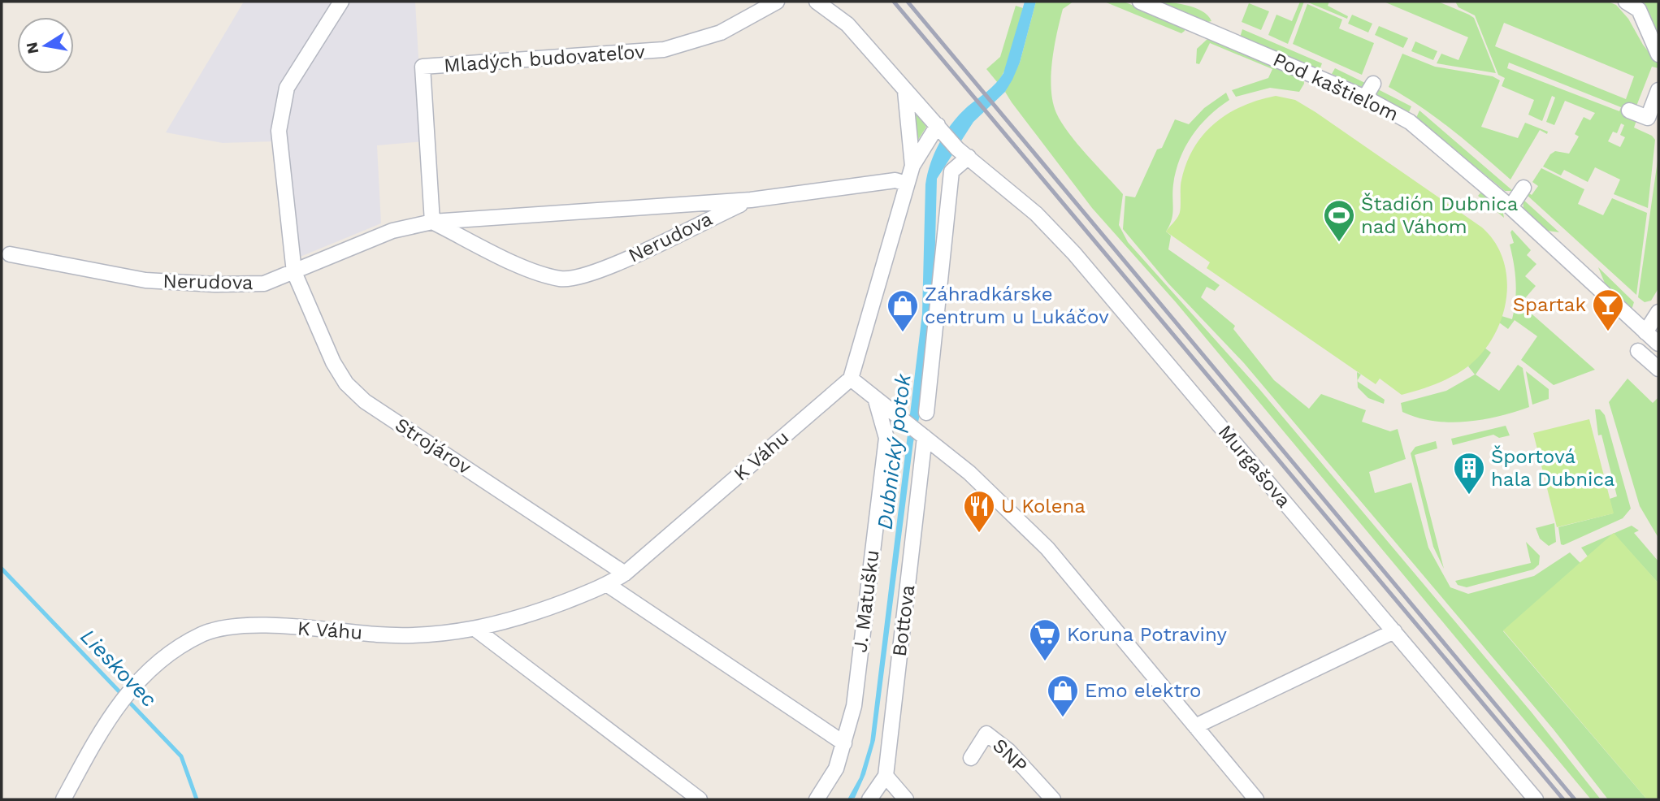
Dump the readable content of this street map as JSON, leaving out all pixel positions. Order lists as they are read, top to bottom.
{
  "streets": {
    "street": [
      "Mladých budovateľov",
      "Pod kaštieľom",
      "Nerudova",
      "Strojárov",
      "K Váhu",
      "Murgašova",
      "J. Matušku",
      "Bottova",
      "SNP"
    ]
  },
  "crossings": [
    ["Mladých budovateľov", "Nerudova"],
    ["Nerudova", "Strojárov"],
    ["Strojárov", "K Váhu"]
  ],
  "water": ["Dubnický potok", "Lieskovec"],
  "places": {
    "sports": ["Štadión Dubnica nad Váhom"],
    "bar": ["Spartak"],
    "shop": ["Záhradkárske centrum u Lukáčov", "Emo elektro"],
    "building": ["Športová hala Dubnica"],
    "restaurant": ["U Kolena"],
    "supermarket": ["Koruna Potraviny"]
  },
  "north": "left"
}
